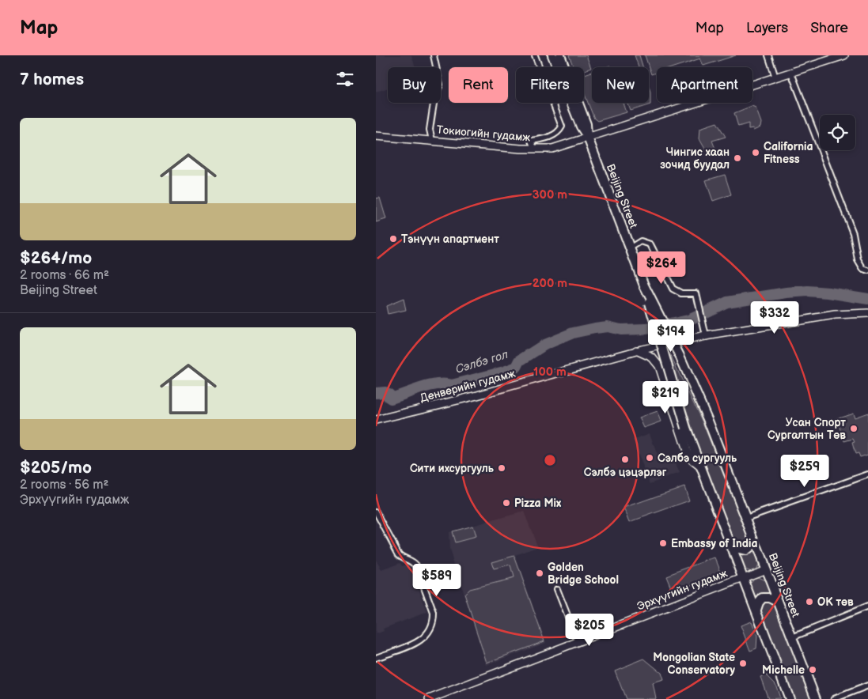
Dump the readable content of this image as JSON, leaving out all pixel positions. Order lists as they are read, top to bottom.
{
  "streets": {
    "main road": [
      "Токиогийн гудамж",
      "Beijing Street",
      "Денверийн гудамж",
      "Эрхүүгийн гудамж"
    ]
  },
  "crossings": [
    ["Токиогийн гудамж", "Beijing Street"],
    ["Beijing Street", "Эрхүүгийн гудамж"]
  ],
  "water": ["Сэлбэ гол"],
  "places": [
    "California Fitness",
    "Чингис хаан зочид буудал",
    "Тэнүүн апартмент",
    "Усан Спорт Сургалтын Төв",
    "Сэлбэ сургууль",
    "Сэлбэ цэцэрлэг",
    "Сити ихсургууль",
    "Pizza Mix",
    "Embassy of India",
    "Golden Bridge School",
    "OK төв",
    "Mongolian State Conservatory",
    "Michelle"
  ],
  "page": {
    "header": "Map",
    "nav": ["Map", "Layers", "Share"],
    "heading": "7 homes",
    "chip": [
      "Buy",
      "Rent",
      "Filters",
      "New",
      "Apartment"
    ],
    "list": [
      {
        "name": "$264/mo",
        "note": "2 rooms · 66 m² · Beijing Street"
      },
      {
        "name": "$205/mo",
        "note": "2 rooms · 56 m² · Эрхүүгийн гудамж"
      }
    ],
    "price": [
      "$264",
      "$332",
      "$194",
      "$219",
      "$259",
      "$589",
      "$205"
    ]
  },
  "rings": ["300 m", "200 m", "100 m"]
}
